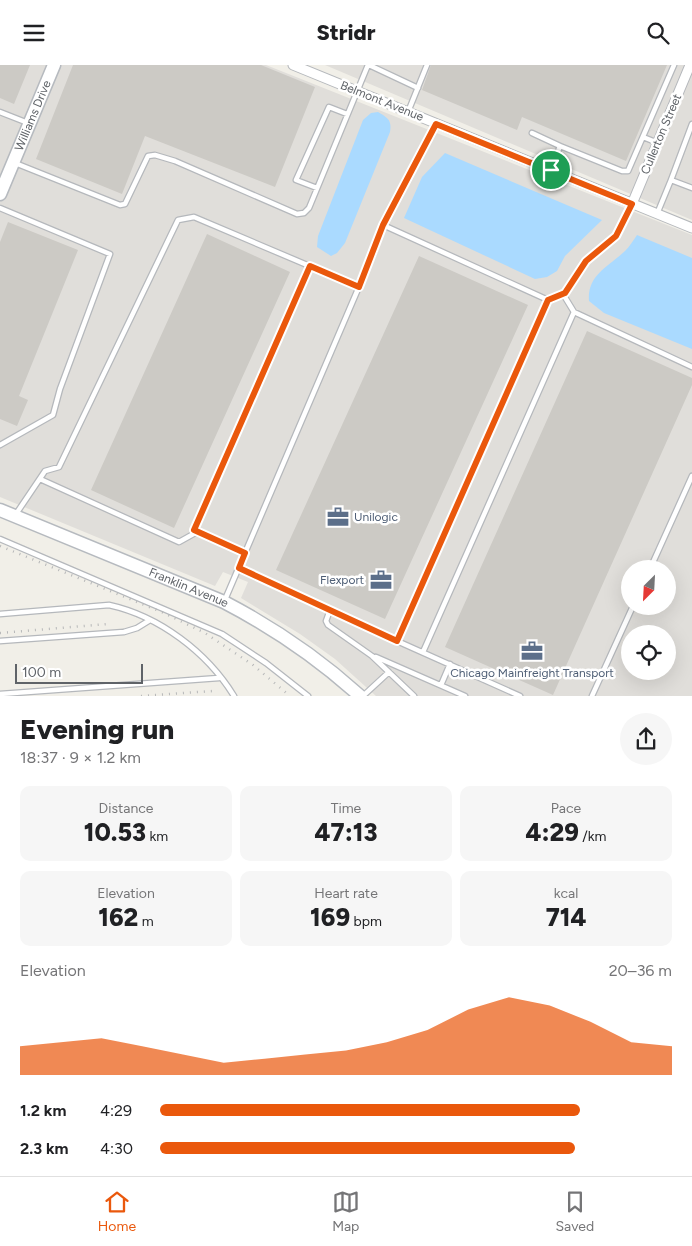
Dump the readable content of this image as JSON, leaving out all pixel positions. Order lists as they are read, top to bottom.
{
  "streets": {
    "main road": ["Williams Drive", "Franklin Avenue"],
    "street": ["Belmont Avenue", "Cullerton Street"]
  },
  "crossings": [
    ["Belmont Avenue", "Cullerton Street"]
  ],
  "places": {
    "office": ["Unilogic", "Flexport", "Chicago Mainfreight Transport"]
  },
  "scale_bar": "100 m",
  "north": "bottom left",
  "page": {
    "header": "Stridr",
    "scale": "100 m",
    "heading": ["Evening run", "18:37 · 9 × 1.2 km"],
    "stats": [
      ["Distance", "10.53 km"],
      ["Time", "47:13"],
      ["Pace", "4:29 /km"],
      ["Elevation", "162 m"],
      ["Heart rate", "169 bpm"],
      ["kcal", "714"]
    ],
    "chart": ["Elevation", "20–36 m"],
    "list": [
      {
        "name": "1.2 km",
        "note": "4:29"
      },
      {
        "name": "2.3 km",
        "note": "4:30"
      }
    ],
    "tabs": ["Home", "Map", "Saved"]
  }
}
